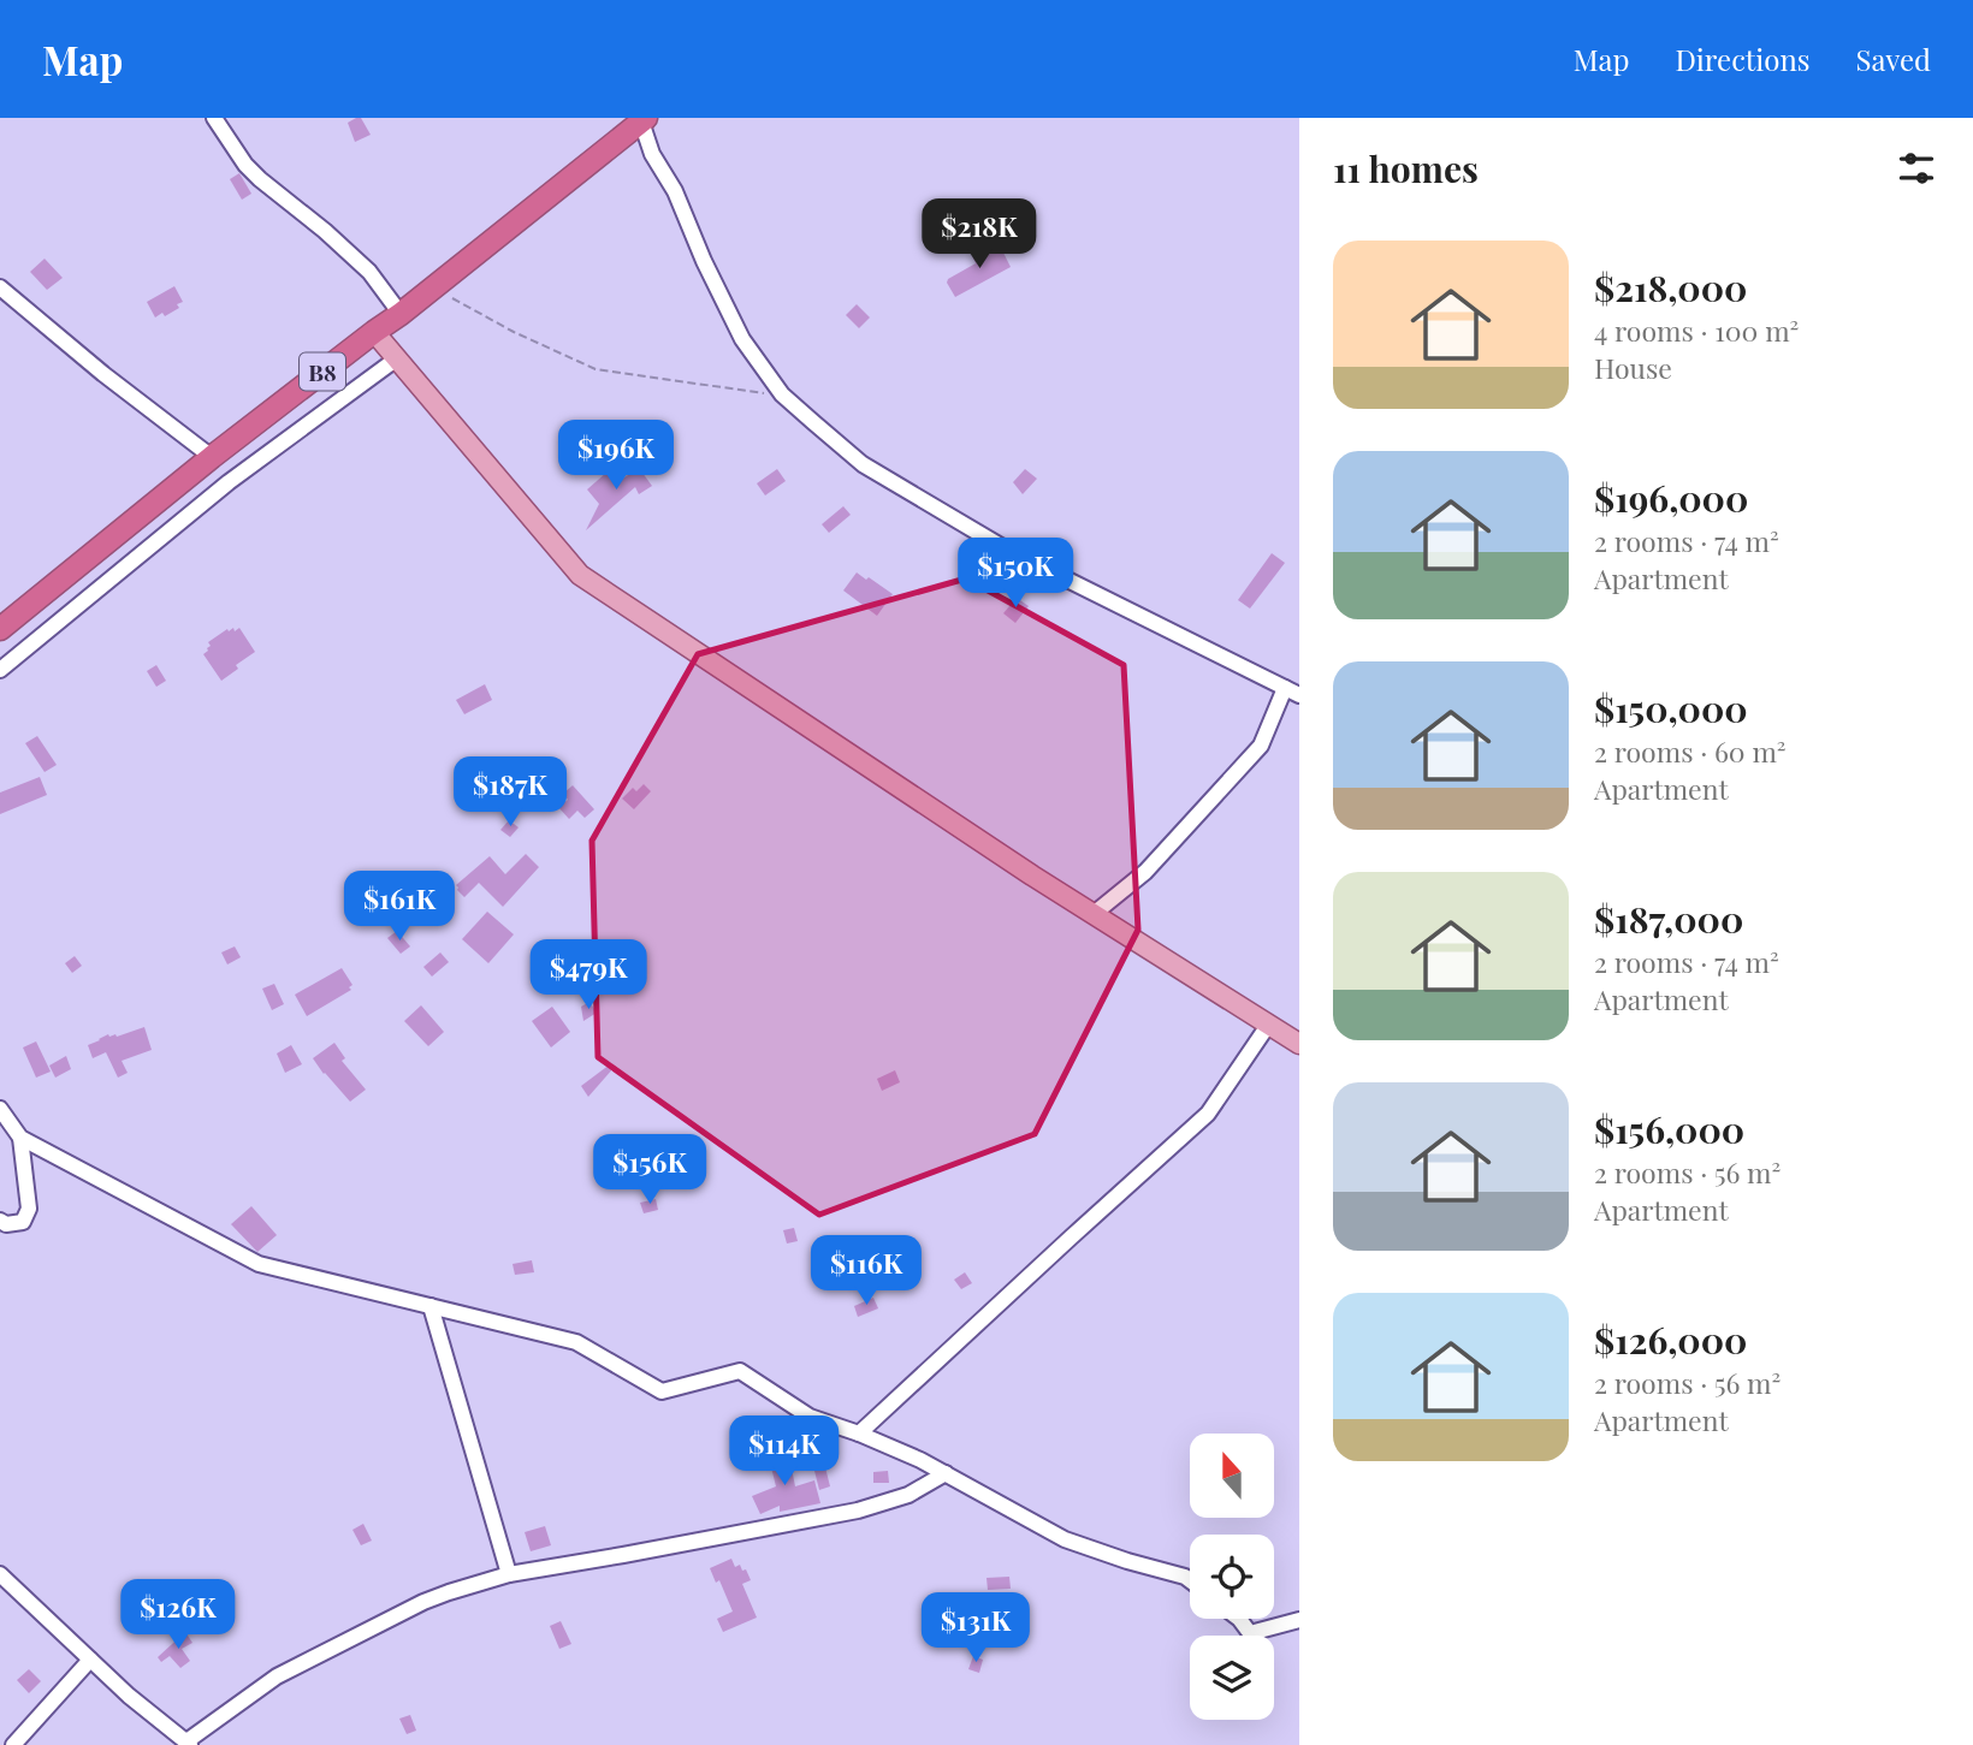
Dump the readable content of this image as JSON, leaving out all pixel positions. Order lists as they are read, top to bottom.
{
  "streets": {
    "highway": ["B8"]
  },
  "north": "top",
  "page": {
    "header": "Map",
    "nav": ["Map", "Directions", "Saved"],
    "heading": "11 homes",
    "price": [
      "$218K",
      "$196K",
      "$150K",
      "$187K",
      "$161K",
      "$479K",
      "$156K",
      "$116K",
      "$114K",
      "$126K",
      "$131K"
    ],
    "list": [
      {
        "name": "$218,000",
        "note": "4 rooms · 100 m² · House"
      },
      {
        "name": "$196,000",
        "note": "2 rooms · 74 m² · Apartment"
      },
      {
        "name": "$150,000",
        "note": "2 rooms · 60 m² · Apartment"
      },
      {
        "name": "$187,000",
        "note": "2 rooms · 74 m² · Apartment"
      },
      {
        "name": "$156,000",
        "note": "2 rooms · 56 m² · Apartment"
      },
      {
        "name": "$126,000",
        "note": "2 rooms · 56 m² · Apartment"
      }
    ]
  }
}
